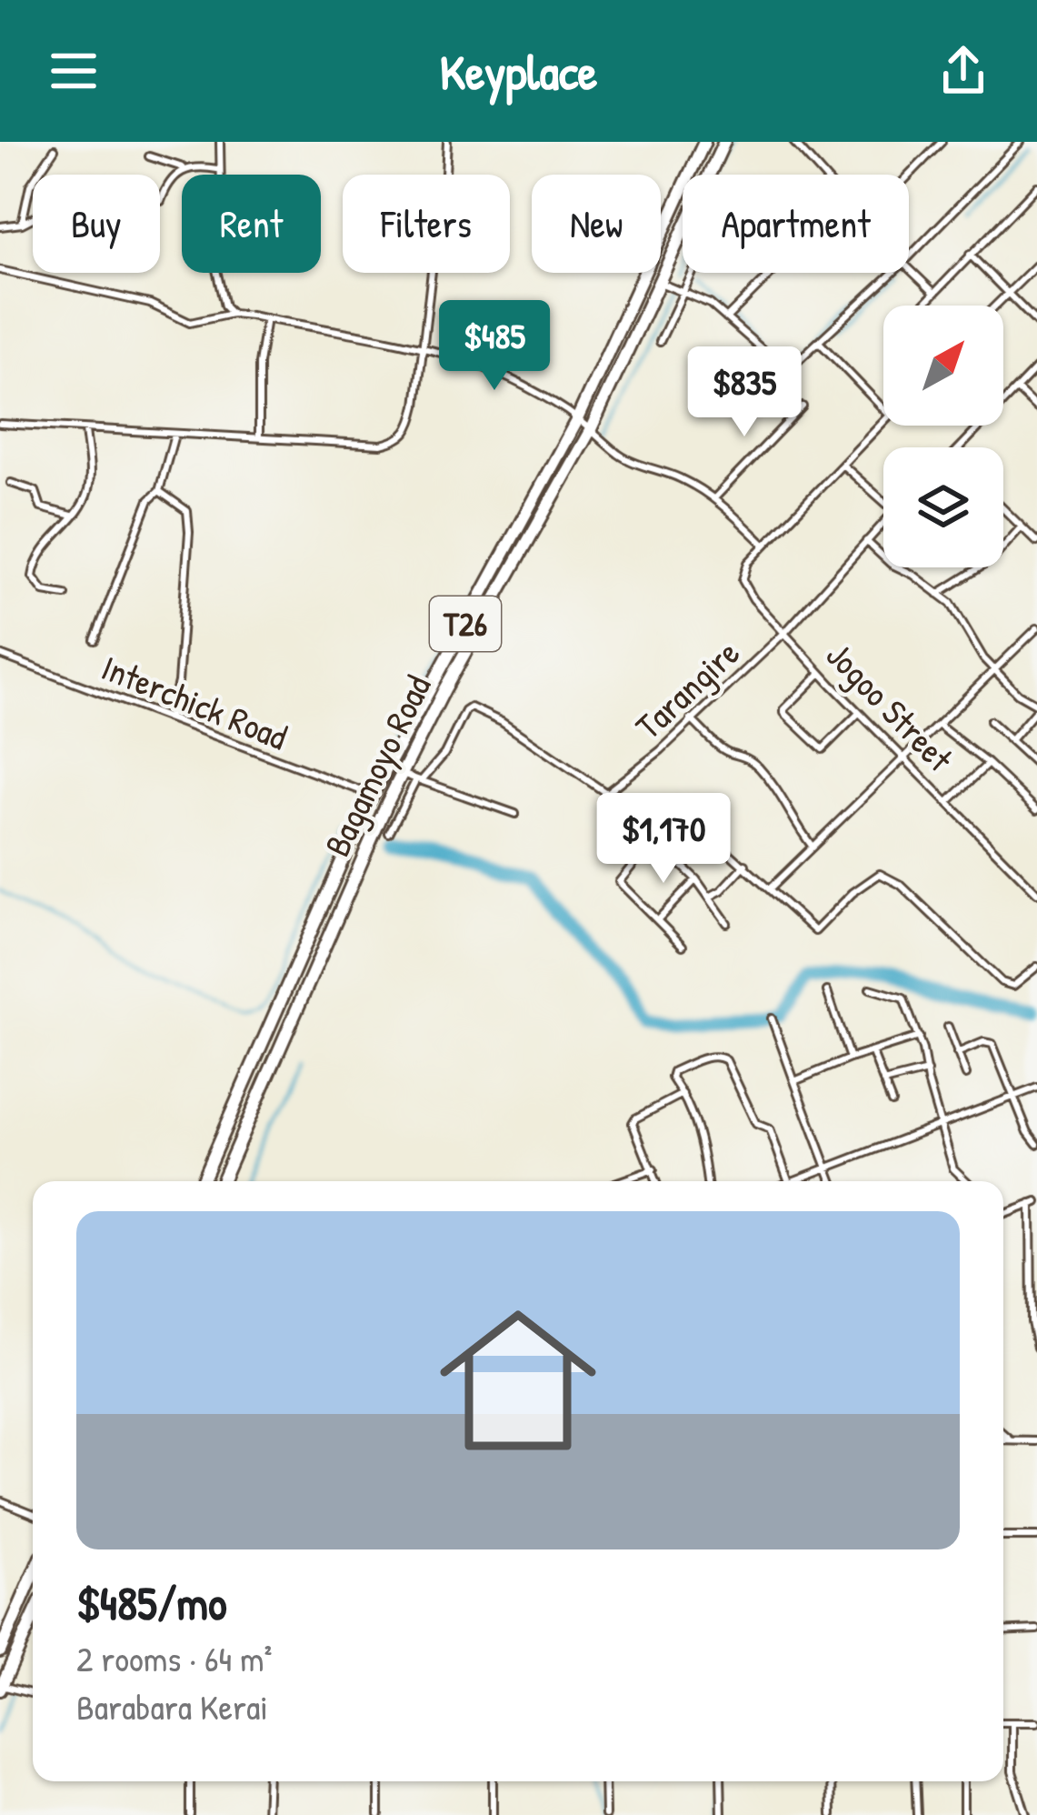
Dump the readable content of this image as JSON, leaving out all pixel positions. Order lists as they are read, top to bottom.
{
  "streets": {
    "highway": ["T26", "Bagamoyo Road"],
    "street": ["Tarangire", "Interchick Road", "Jogoo Street"]
  },
  "crossings": [
    ["Tarangire", "Jogoo Street"],
    ["Interchick Road", "Bagamoyo Road"]
  ],
  "north": "top right",
  "page": {
    "header": "Keyplace",
    "chip": [
      "Buy",
      "Rent",
      "Filters",
      "New",
      "Apartment"
    ],
    "price": ["$485", "$835", "$1,170"],
    "list": [
      {
        "name": "$485/mo",
        "note": "2 rooms · 64 m² · Barabara Kerai"
      }
    ]
  }
}
